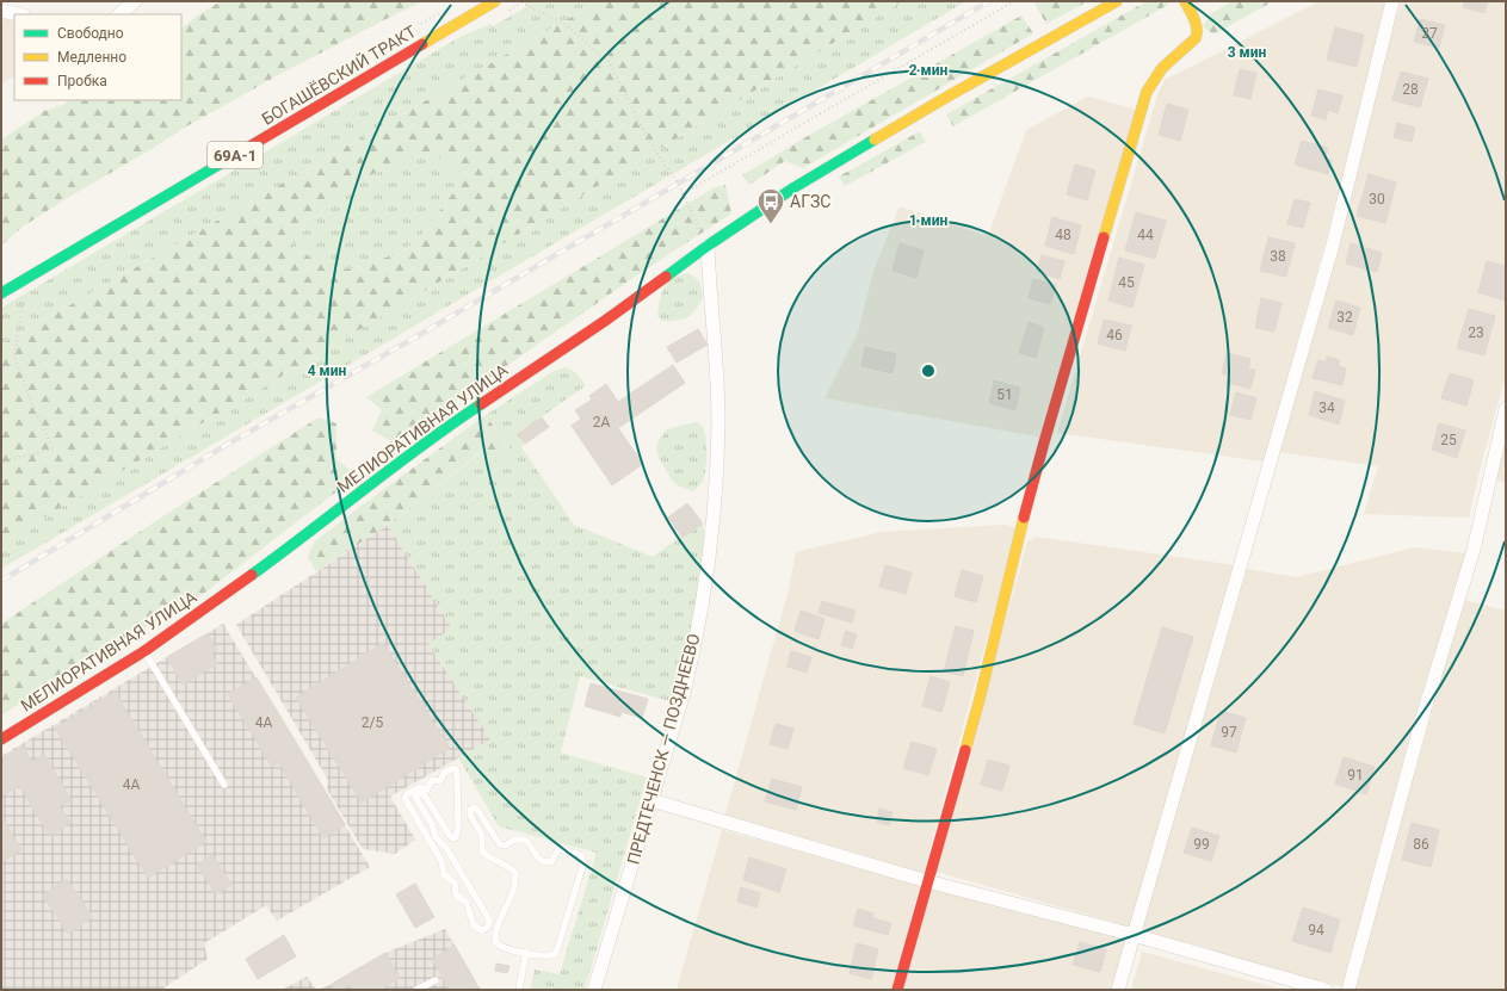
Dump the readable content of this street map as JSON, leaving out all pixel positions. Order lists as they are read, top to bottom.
{
  "streets": {
    "street": [
      "БОГАШЁВСКИЙ ТРАКТ",
      "69А-1",
      "МЕЛИОРАТИВНАЯ УЛИЦА",
      "ПРЕДТЕЧЕНСК — ПОЗДНЕЕВО"
    ]
  },
  "crossings": [
    ["МЕЛИОРАТИВНАЯ УЛИЦА", "ПРЕДТЕЧЕНСК — ПОЗДНЕЕВО"]
  ],
  "places": {
    "bus stop": ["АГЗС"]
  },
  "house_numbers": [
    "27",
    "28",
    "30",
    "48",
    "44",
    "38",
    "45",
    "32",
    "23",
    "46",
    "51",
    "34",
    "2А",
    "25",
    "4А",
    "2/5",
    "97",
    "91",
    "4А",
    "99",
    "86",
    "94"
  ],
  "legend": ["Свободно", "Медленно", "Пробка"],
  "rings": [
    "3 мин",
    "2 мин",
    "1 мин",
    "4 мин"
  ]
}
